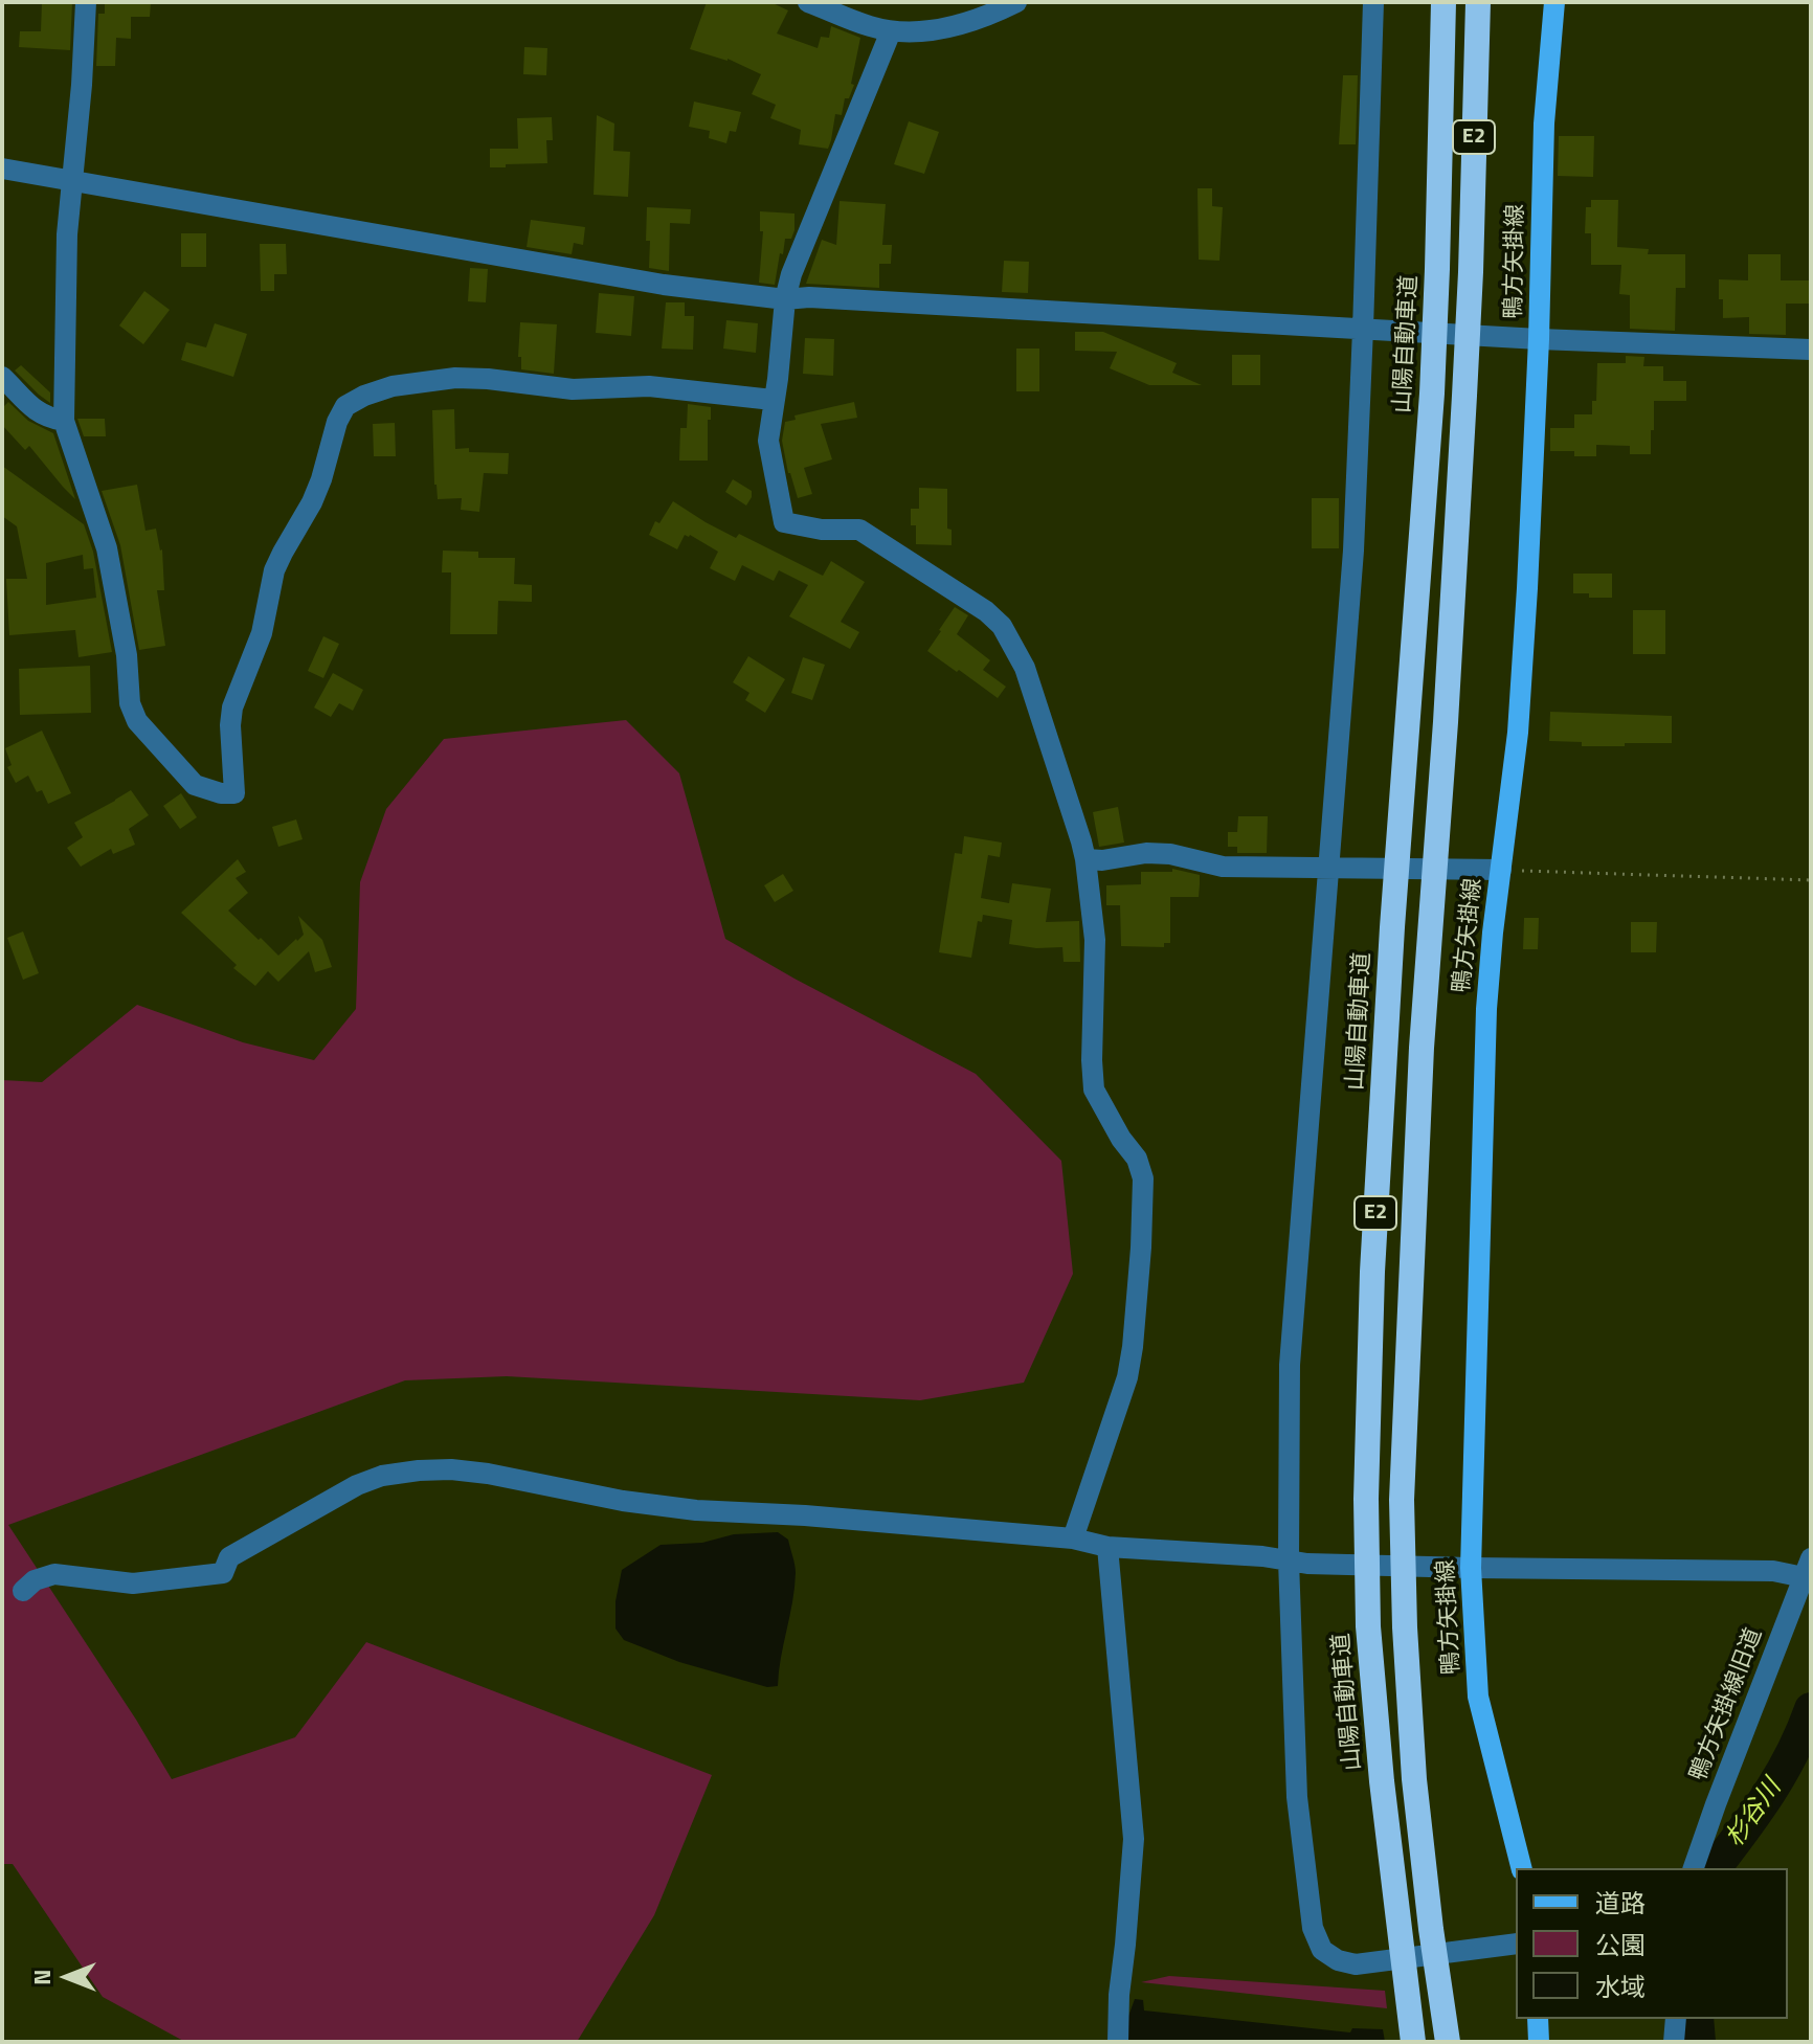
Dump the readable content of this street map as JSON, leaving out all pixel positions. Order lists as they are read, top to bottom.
{
  "streets": {
    "highway": ["E2", "山陽自動車道"],
    "main road": ["鴨方矢掛線"],
    "street": ["鴨方矢掛線旧道"]
  },
  "water": ["杉谷川"],
  "legend": ["道路", "公園", "水域"],
  "north": "left"
}
